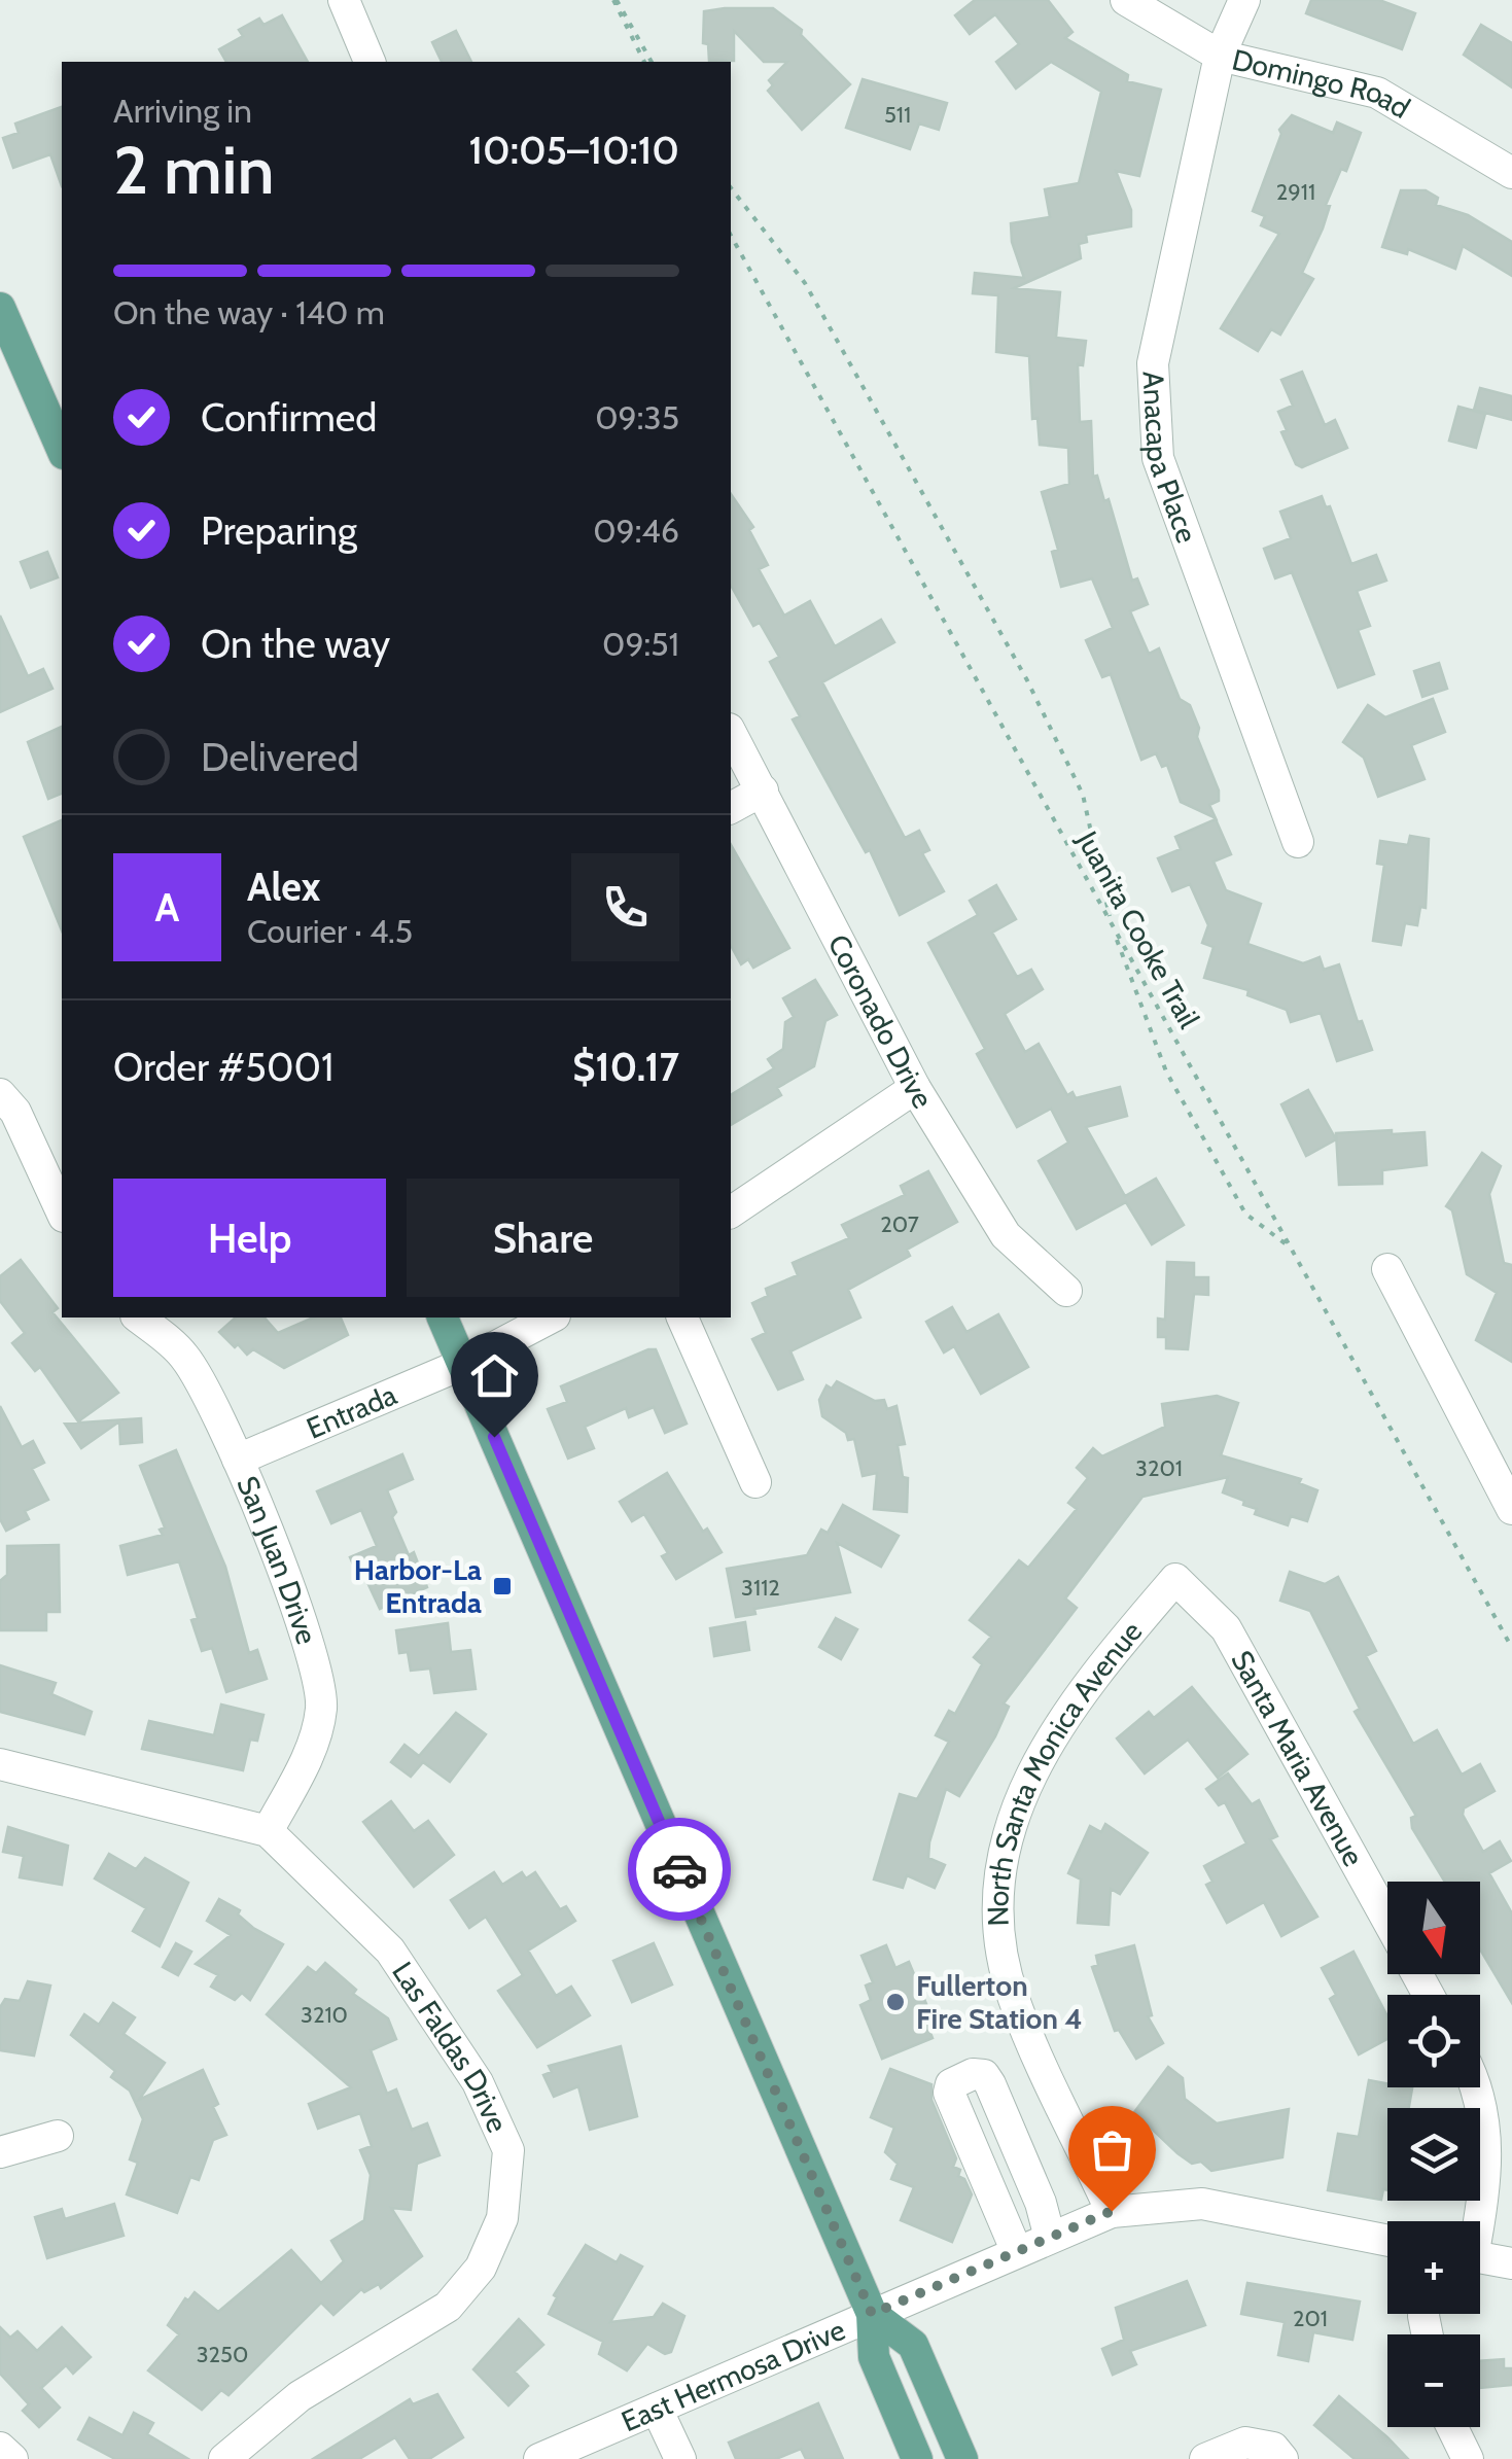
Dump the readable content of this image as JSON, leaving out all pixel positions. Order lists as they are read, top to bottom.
{
  "streets": {
    "street": [
      "Domingo Road",
      "Anacapa Place",
      "Coronado Drive",
      "Entrada",
      "San Juan Drive",
      "Santa Maria Avenue",
      "North Santa Monica Avenue",
      "Las Faldas Drive",
      "East Hermosa Drive"
    ],
    "path": ["Juanita Cooke Trail"]
  },
  "crossings": [
    ["Domingo Road", "Anacapa Place"],
    ["Entrada", "San Juan Drive"],
    ["San Juan Drive", "Las Faldas Drive"],
    ["Santa Maria Avenue", "North Santa Monica Avenue"],
    ["North Santa Monica Avenue", "East Hermosa Drive"]
  ],
  "places": {
    "transit": ["Harbor-La Entrada"],
    "other": ["Fullerton Fire Station 4"]
  },
  "house_numbers": [
    "511",
    "2911",
    "207",
    "3201",
    "3112",
    "3210",
    "201",
    "3250"
  ],
  "north": "bottom",
  "page": {
    "heading": ["2 min", "Arriving in", "10:05–10:10"],
    "panel": [
      "Alex",
      "Courier · 4.5",
      "Order #5001",
      "$10.17"
    ],
    "bar": "On the way · 140 m",
    "list": [
      ["Confirmed", "09:35"],
      ["Preparing", "09:46"],
      ["On the way", "09:51"],
      "Delivered"
    ],
    "round": "A",
    "buttons": ["Help", "Share"],
    "map_buttons": ["+", "−"]
  }
}
